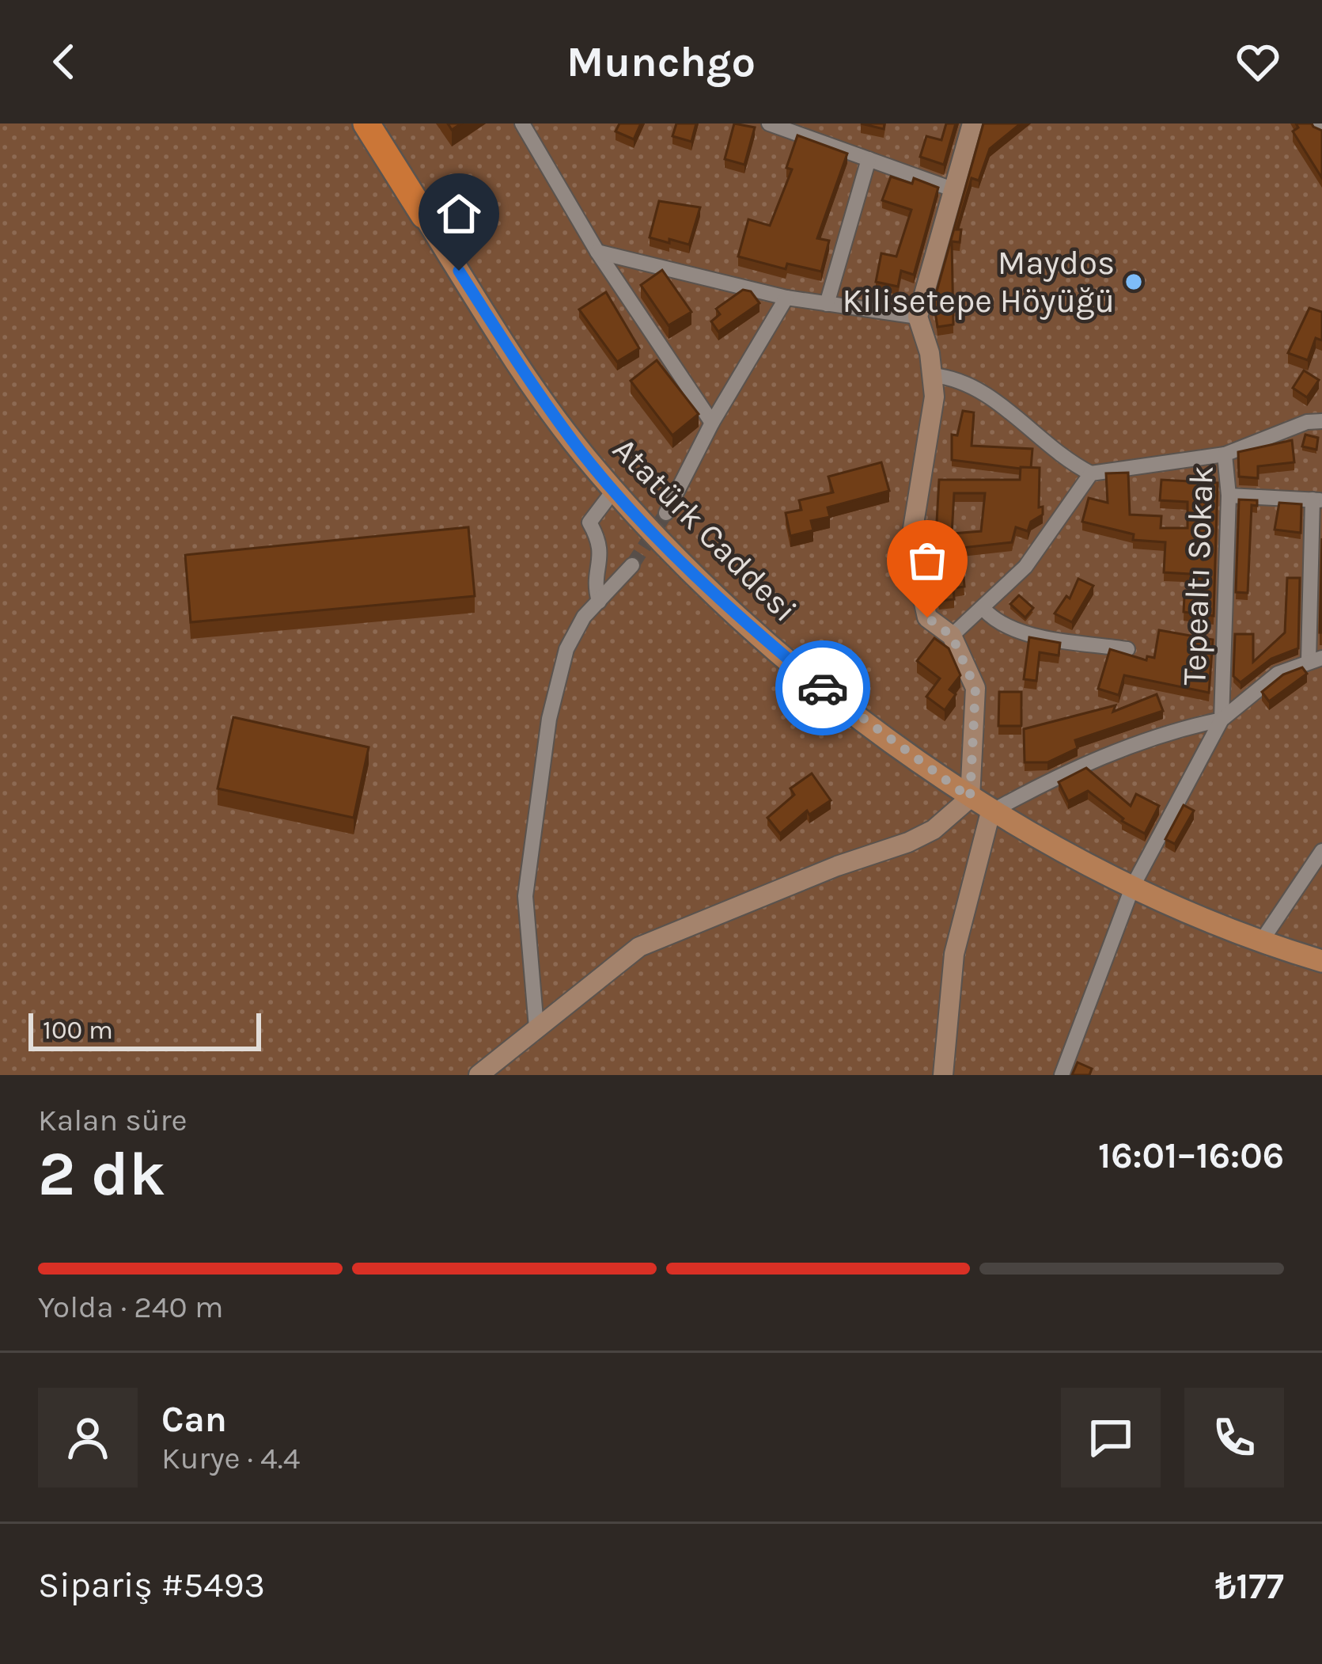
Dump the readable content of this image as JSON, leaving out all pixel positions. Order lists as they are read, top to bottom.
{
  "streets": {
    "main road": ["Atatürk Caddesi"],
    "street": ["Tepealtı Sokak"]
  },
  "crossings": [
    ["Atatürk Caddesi", "Tepealtı Sokak"]
  ],
  "places": ["Maydos Kilisetepe Höyüğü"],
  "scale_bar": "100 m",
  "page": {
    "header": "Munchgo",
    "scale": "100 m",
    "heading": ["2 dk", "Kalan süre", "16:01–16:06"],
    "panel": [
      "Can",
      "Kurye · 4.4",
      "Sipariş #5493",
      "₺177"
    ],
    "bar": "Yolda · 240 m"
  }
}
